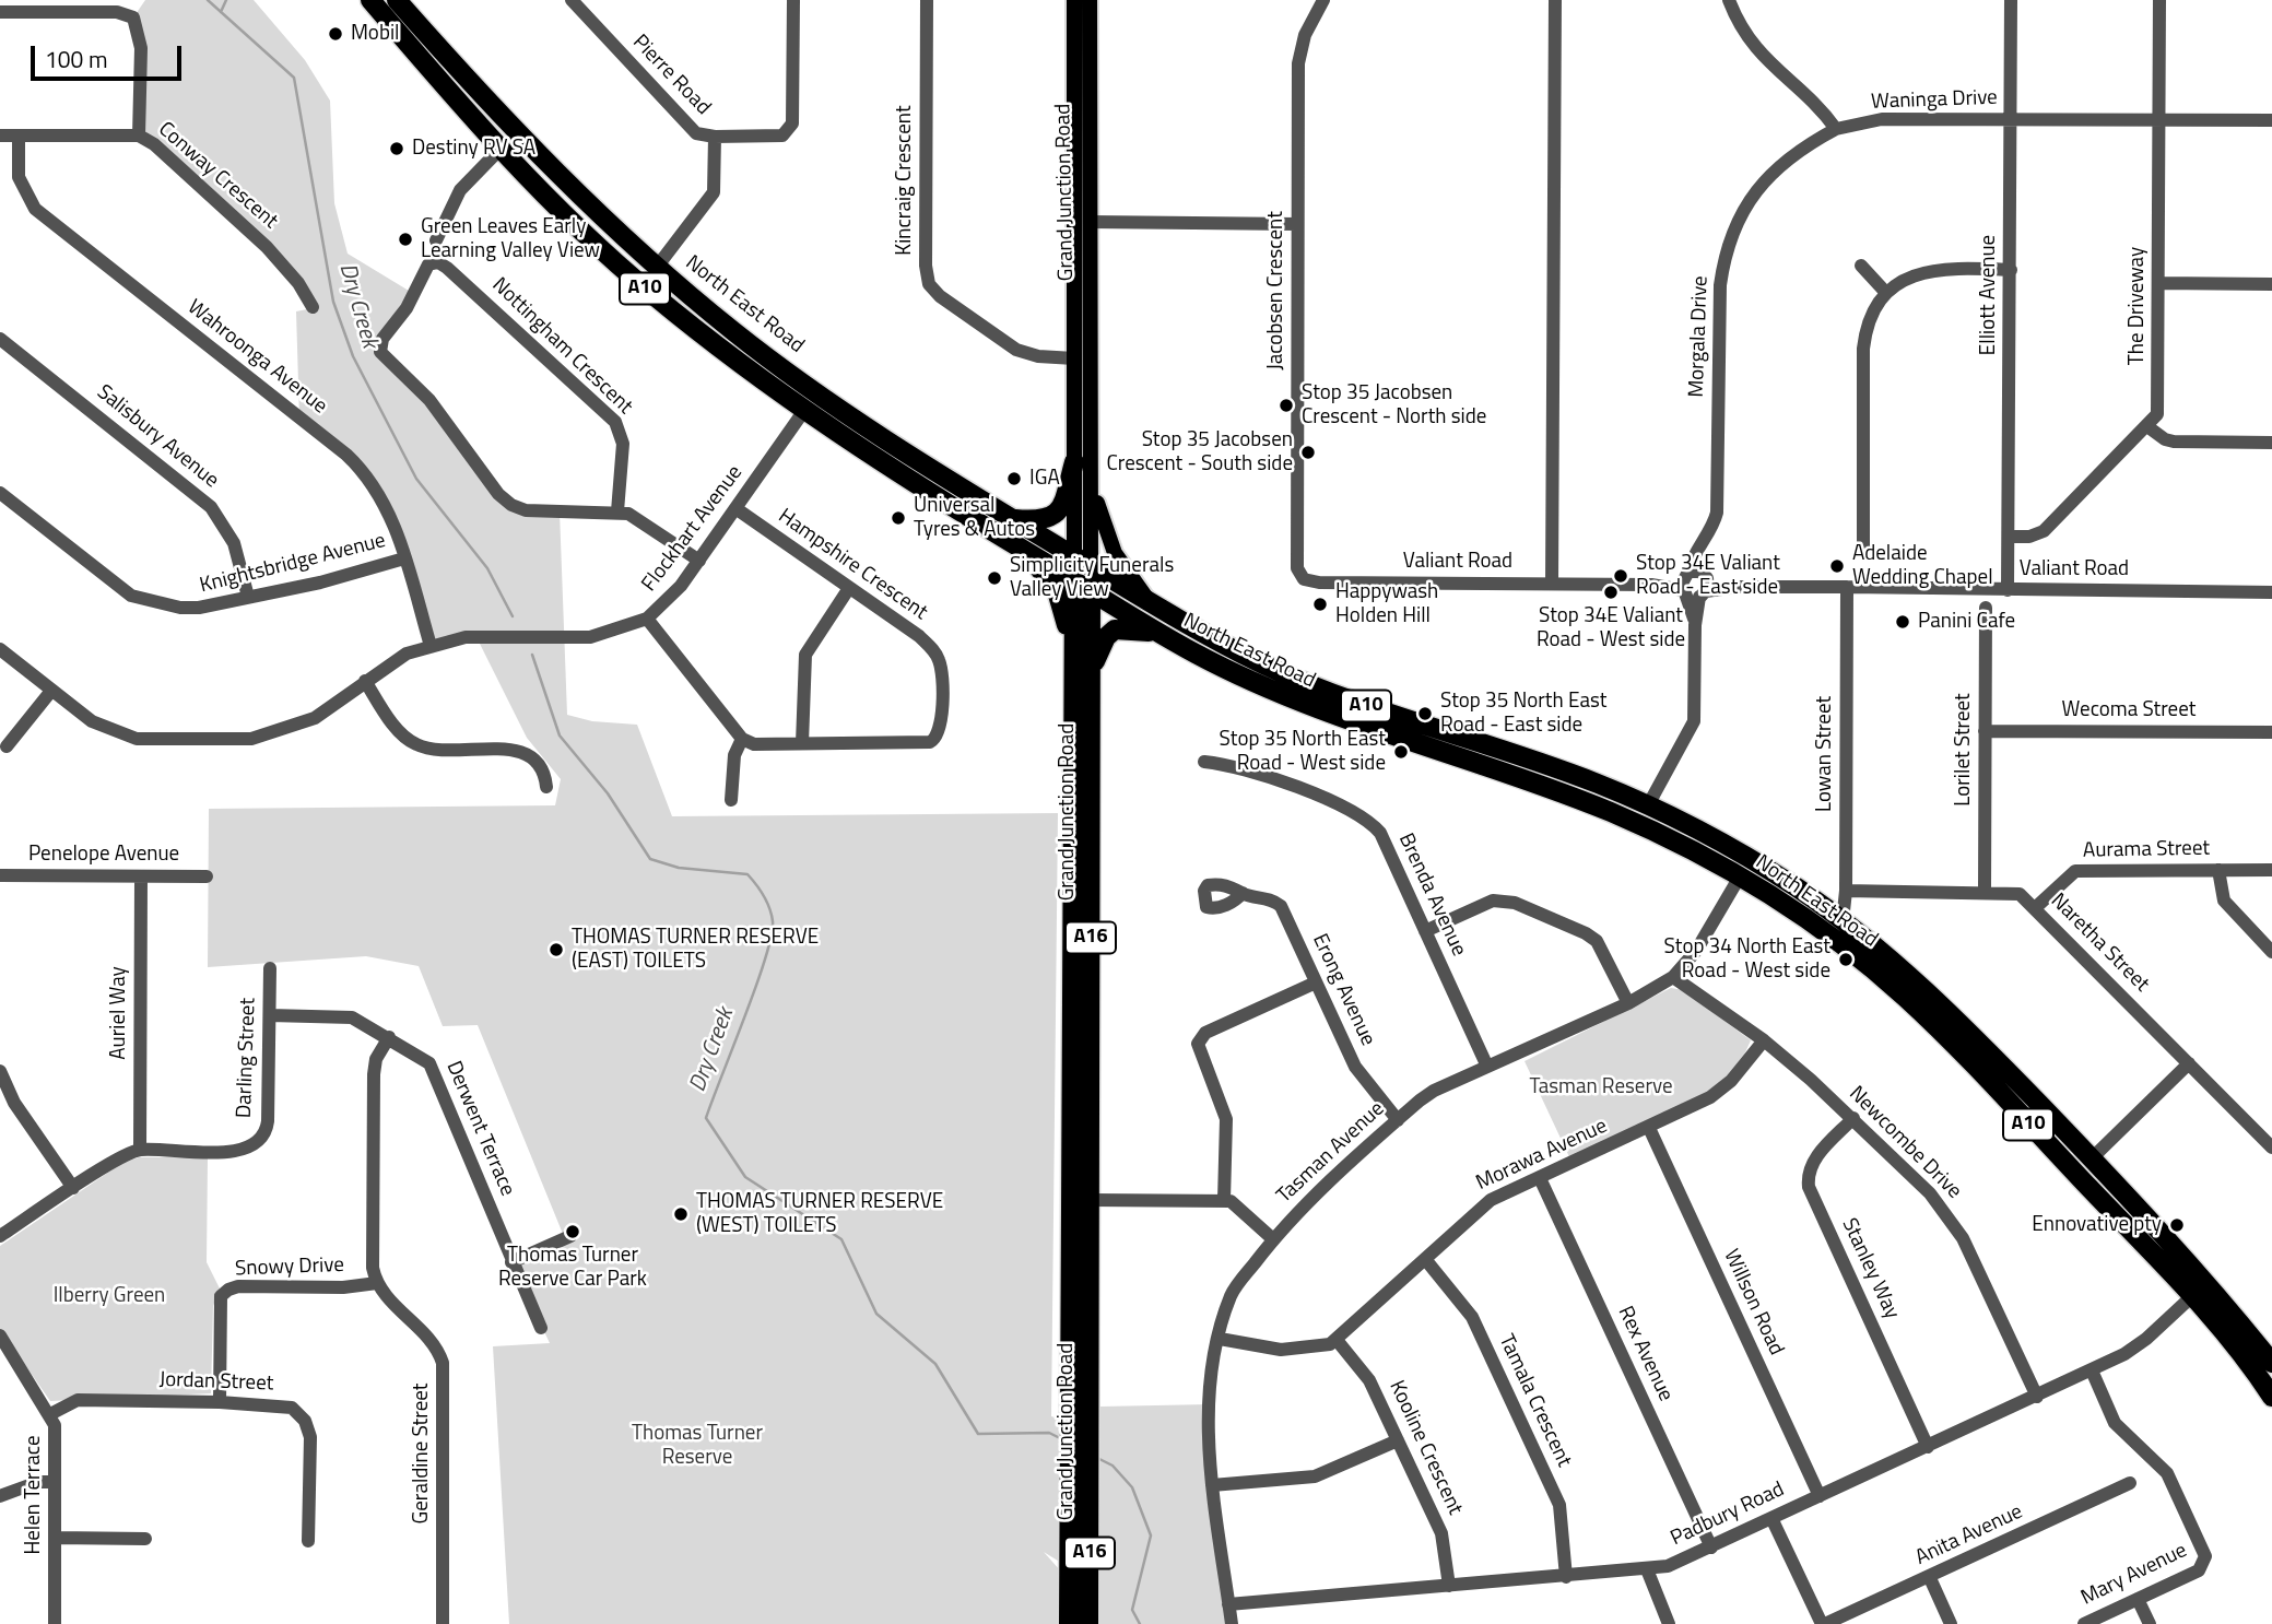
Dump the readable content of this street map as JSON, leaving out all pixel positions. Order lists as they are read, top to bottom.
{
  "streets": {
    "highway": [
      "Grand Junction Road",
      "A10",
      "North East Road",
      "A16"
    ],
    "street": [
      "Pierre Road",
      "Waninga Drive",
      "Conway Crescent",
      "Kincraig Crescent",
      "Jacobsen Crescent",
      "Elliott Avenue",
      "The Driveway",
      "Morgala Drive",
      "Nottingham Crescent",
      "Wahroonga Avenue",
      "Salisbury Avenue",
      "Flockhart Avenue",
      "Valiant Road",
      "Knightsbridge Avenue",
      "Hampshire Crescent",
      "Wecoma Street",
      "Lorilet Street",
      "Lowan Street",
      "Aurama Street",
      "Penelope Avenue",
      "Brenda Avenue",
      "Naretha Street",
      "Erong Avenue",
      "Auriel Way",
      "Darling Street",
      "Derwent Terrace",
      "Newcombe Drive",
      "Tasman Avenue",
      "Morawa Avenue",
      "Snowy Drive",
      "Stanley Way",
      "Willson Road",
      "Rex Avenue",
      "Jordan Street",
      "Tamala Crescent",
      "Kooline Crescent",
      "Geraldine Street",
      "Helen Terrace",
      "Padbury Road",
      "Anita Avenue",
      "Mary Avenue"
    ]
  },
  "crossings": [
    ["Waninga Drive", "Elliott Avenue"],
    ["Waninga Drive", "The Driveway"],
    ["Waninga Drive", "Morgala Drive"],
    ["Kincraig Crescent", "Grand Junction Road"],
    ["Grand Junction Road", "North East Road"],
    ["Jacobsen Crescent", "Valiant Road"],
    ["Elliott Avenue", "Valiant Road"],
    ["North East Road", "Flockhart Avenue"],
    ["North East Road", "Lowan Street"],
    ["North East Road", "Tasman Avenue"],
    ["North East Road", "Padbury Road"],
    ["Morgala Drive", "Valiant Road"],
    ["Wahroonga Avenue", "Flockhart Avenue"],
    ["Wahroonga Avenue", "Knightsbridge Avenue"],
    ["Salisbury Avenue", "Knightsbridge Avenue"],
    ["Flockhart Avenue", "Hampshire Crescent"],
    ["Valiant Road", "Lowan Street"],
    ["Wecoma Street", "Lorilet Street"],
    ["Lorilet Street", "Naretha Street"],
    ["Lowan Street", "Naretha Street"],
    ["Aurama Street", "Naretha Street"],
    ["Penelope Avenue", "Auriel Way"],
    ["Brenda Avenue", "Tasman Avenue"],
    ["Erong Avenue", "Tasman Avenue"],
    ["Auriel Way", "Darling Street"],
    ["Darling Street", "Derwent Terrace"],
    ["Newcombe Drive", "Tasman Avenue"],
    ["Newcombe Drive", "Morawa Avenue"],
    ["Newcombe Drive", "Stanley Way"],
    ["Newcombe Drive", "Padbury Road"],
    ["Tasman Avenue", "Morawa Avenue"],
    ["Tasman Avenue", "Padbury Road"],
    ["Morawa Avenue", "Willson Road"],
    ["Morawa Avenue", "Rex Avenue"],
    ["Morawa Avenue", "Tamala Crescent"],
    ["Morawa Avenue", "Kooline Crescent"],
    ["Snowy Drive", "Jordan Street"],
    ["Snowy Drive", "Geraldine Street"],
    ["Stanley Way", "Padbury Road"],
    ["Willson Road", "Padbury Road"],
    ["Rex Avenue", "Padbury Road"],
    ["Jordan Street", "Helen Terrace"],
    ["Tamala Crescent", "Padbury Road"],
    ["Kooline Crescent", "Padbury Road"],
    ["Padbury Road", "Mary Avenue"]
  ],
  "water": ["Dry Creek"],
  "parks": ["Tasman Reserve", "Ilberry Green", "Thomas Turner Reserve"],
  "places": [
    "Mobil",
    "Destiny RV SA",
    "Green Leaves Early Learning Valley View",
    "Stop 35 Jacobsen Crescent - North side",
    "Stop 35 Jacobsen Crescent - South side",
    "IGA",
    "Universal Tyres & Autos",
    "Adelaide Wedding Chapel",
    "Stop 34E Valiant Road - East side",
    "Simplicity Funerals Valley View",
    "Stop 34E Valiant Road - West side",
    "Happywash Holden Hill",
    "Panini Cafe",
    "Stop 35 North East Road - East side",
    "Stop 35 North East Road - West side",
    "THOMAS TURNER RESERVE (EAST) TOILETS",
    "Stop 34 North East Road - West side",
    "THOMAS TURNER RESERVE (WEST) TOILETS",
    "Ennovative pty",
    "Thomas Turner Reserve Car Park"
  ],
  "scale_bar": "100 m"
}
